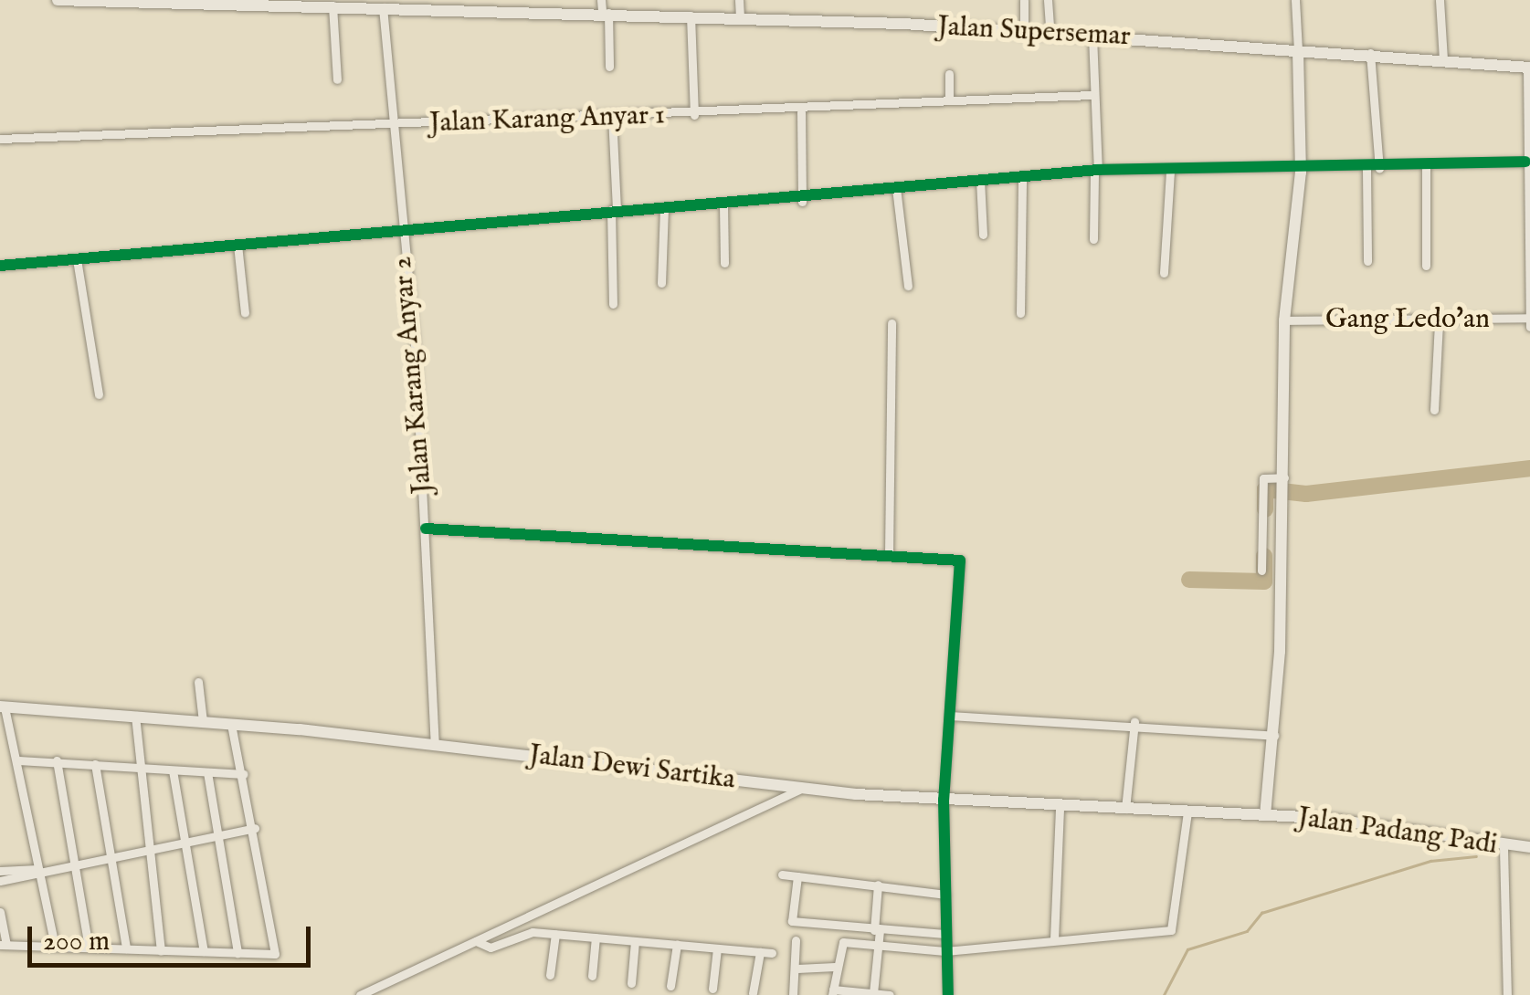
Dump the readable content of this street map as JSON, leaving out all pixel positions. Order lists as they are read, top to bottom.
{
  "streets": {
    "main road": ["Jalan Supersemar", "Jalan Dewi Sartika", "Jalan Padang Padi"],
    "street": ["Jalan Karang Anyar 1", "Gang Ledo'an", "Jalan Karang Anyar 2"]
  },
  "crossings": [
    ["Jalan Supersemar", "Jalan Karang Anyar 2"],
    ["Jalan Karang Anyar 1", "Jalan Karang Anyar 2"],
    ["Jalan Karang Anyar 2", "Jalan Dewi Sartika"],
    ["Jalan Dewi Sartika", "Jalan Padang Padi"]
  ],
  "scale_bar": "200 m"
}
